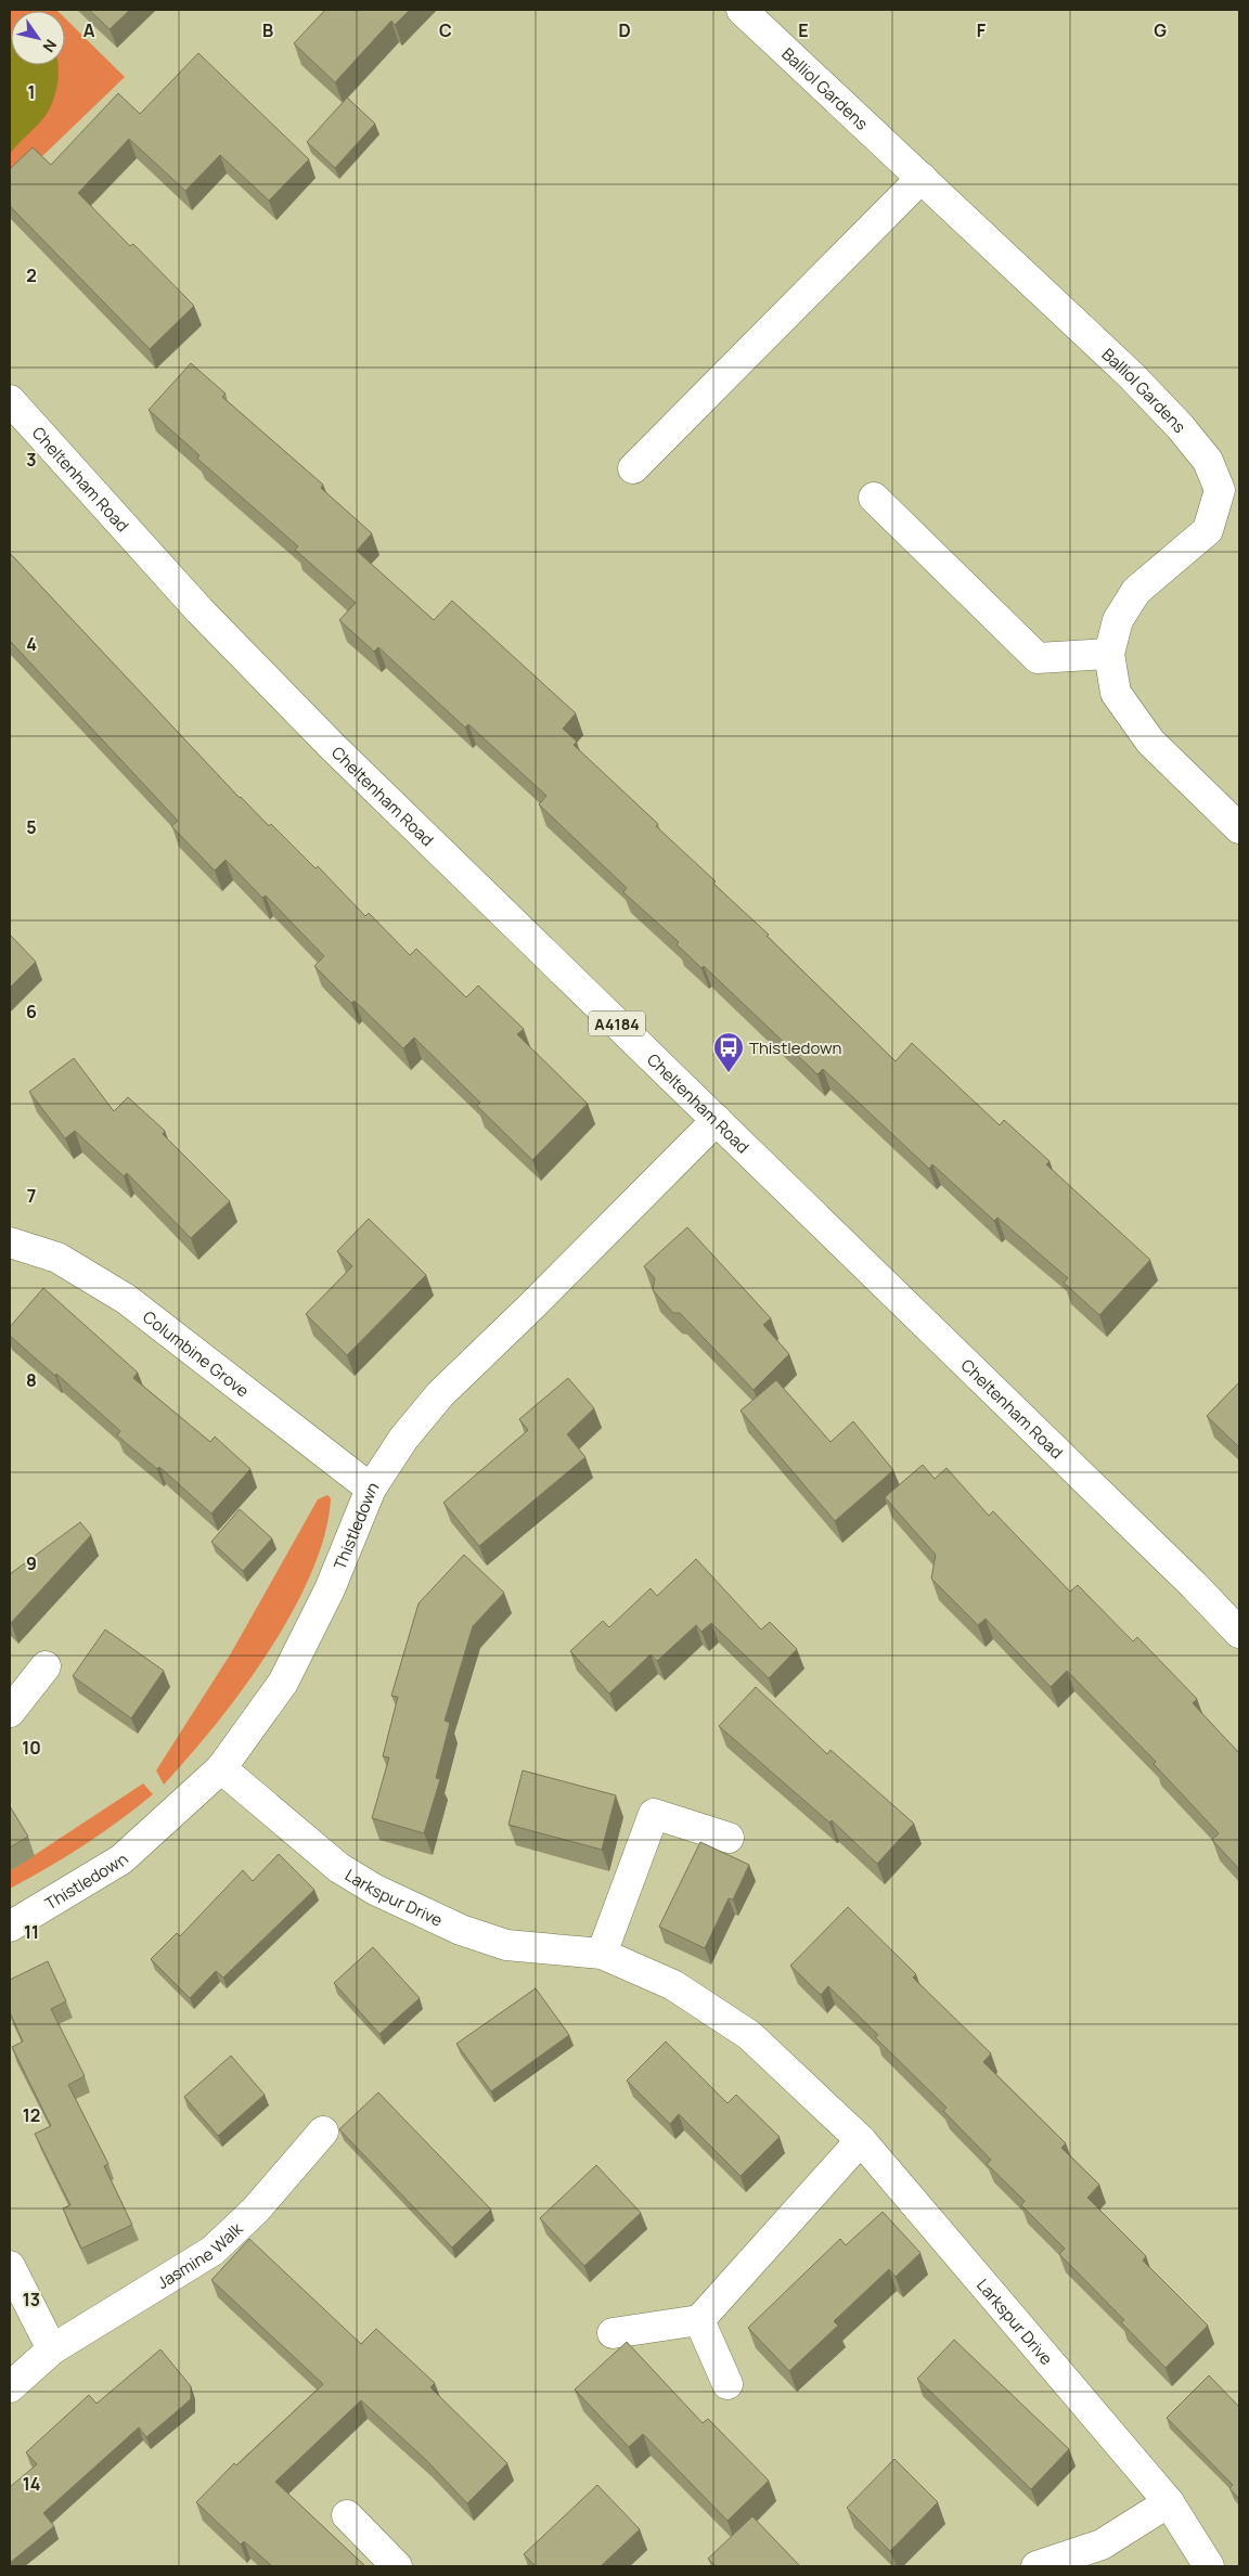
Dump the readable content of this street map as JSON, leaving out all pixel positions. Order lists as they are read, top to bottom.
{
  "streets": {
    "street": [
      "Balliol Gardens",
      "Cheltenham Road",
      "A4184",
      "Columbine Grove",
      "Thistledown",
      "Larkspur Drive",
      "Jasmine Walk"
    ]
  },
  "crossings": [
    ["Cheltenham Road", "Thistledown"],
    ["Columbine Grove", "Thistledown"],
    ["Thistledown", "Larkspur Drive"]
  ],
  "places": {
    "bus stop": ["Thistledown"]
  },
  "north": "bottom right",
  "grid": {
    "columns": [
      "A",
      "B",
      "C",
      "D",
      "E",
      "F",
      "G"
    ],
    "rows": [
      "1",
      "2",
      "3",
      "4",
      "5",
      "6",
      "7",
      "8",
      "9",
      "10",
      "11",
      "12",
      "13",
      "14"
    ]
  }
}
